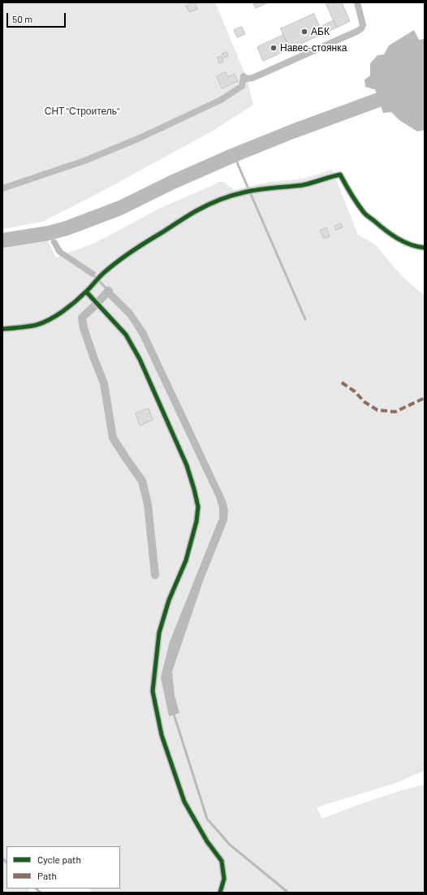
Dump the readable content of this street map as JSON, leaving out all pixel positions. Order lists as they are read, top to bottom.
{
  "parks": ["СНТ \"Строитель\""],
  "places": ["АБК", "Навес-стоянка"],
  "legend": ["Cycle path", "Path"],
  "scale_bar": "50 m"
}
